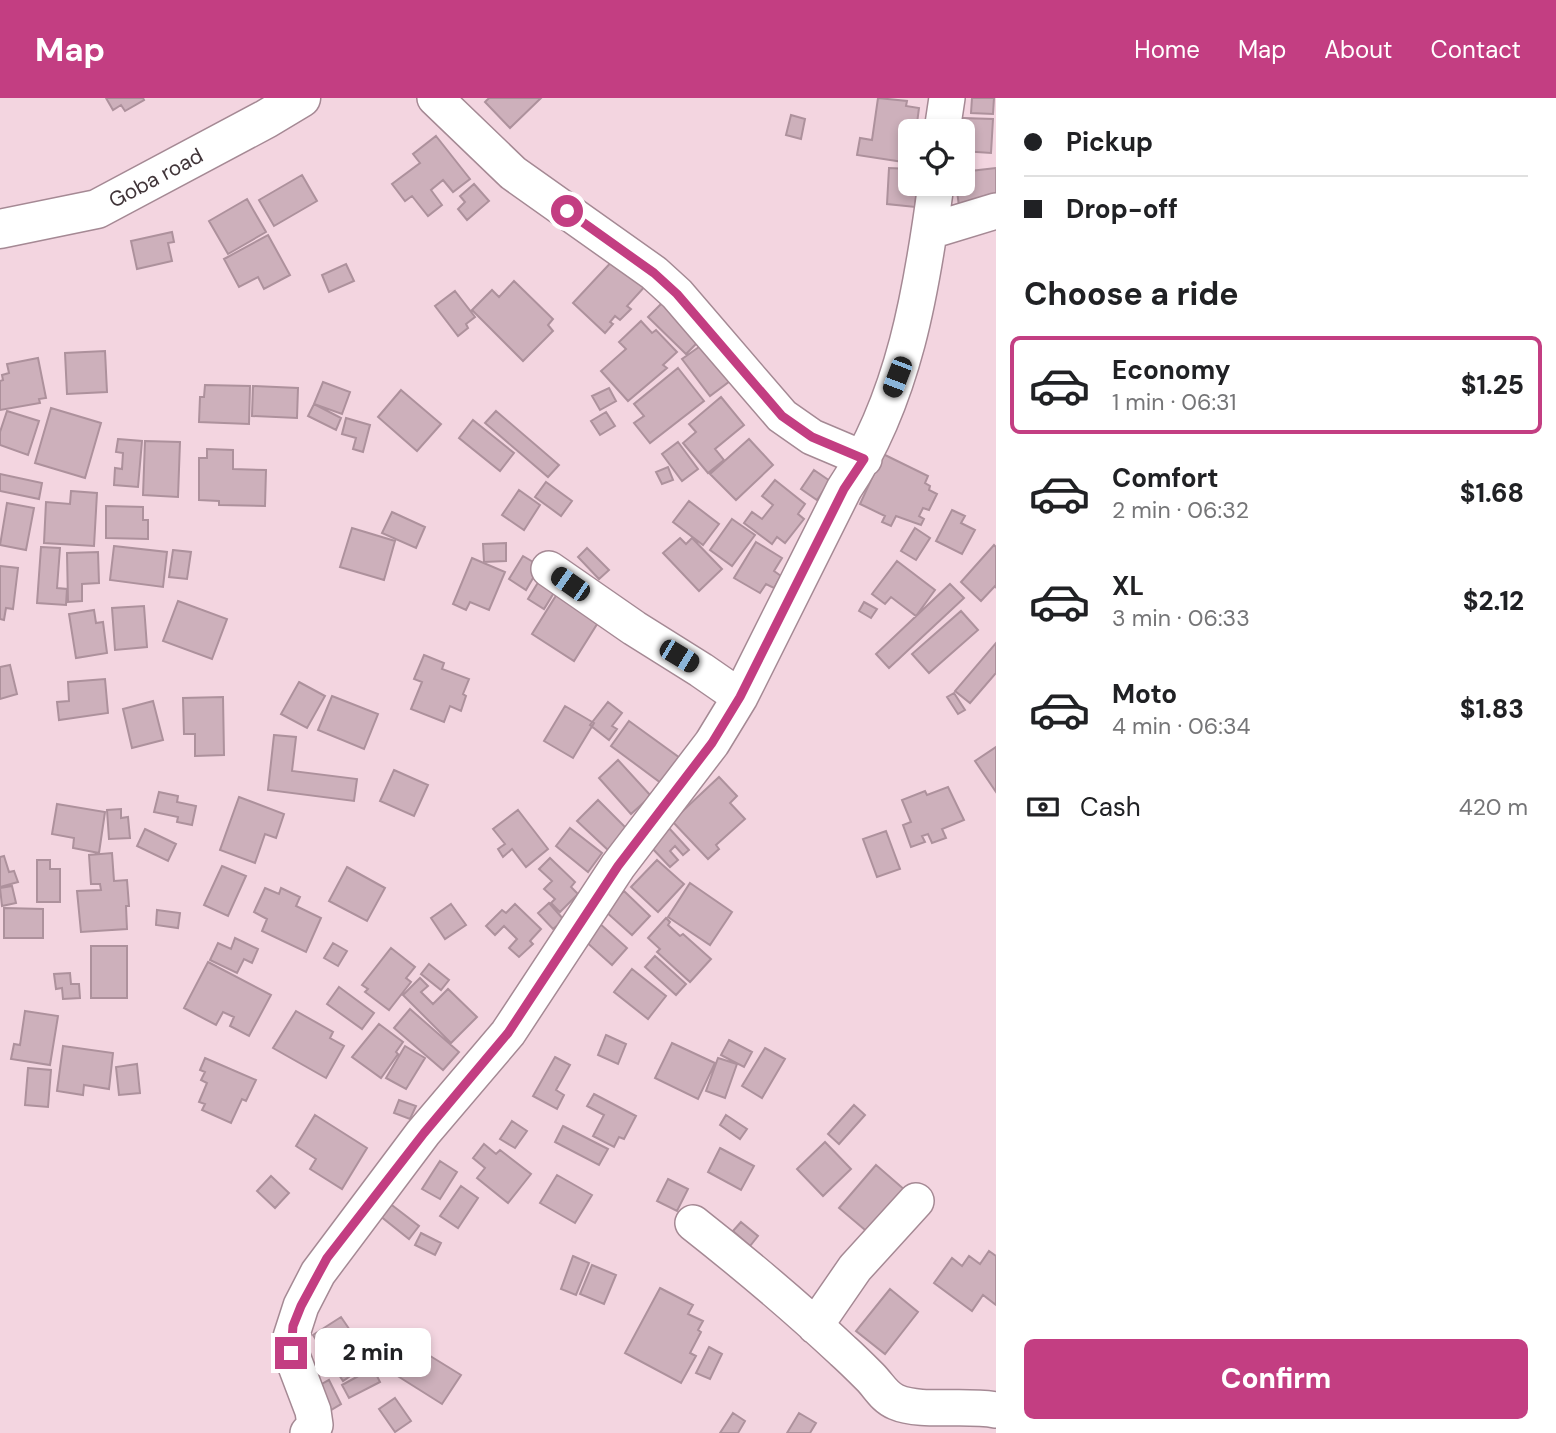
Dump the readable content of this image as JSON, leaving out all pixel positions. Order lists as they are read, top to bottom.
{
  "streets": {
    "main road": ["Goba road"]
  },
  "page": {
    "header": "Map",
    "nav": [
      "Home",
      "Map",
      "About",
      "Contact"
    ],
    "banner": ["Pickup", "Drop-off"],
    "heading": "Choose a ride",
    "list": [
      {
        "name": "Economy",
        "note": "1 min · 06:31",
        "value": "$1.25"
      },
      {
        "name": "Comfort",
        "note": "2 min · 06:32",
        "value": "$1.68"
      },
      {
        "name": "XL",
        "note": "3 min · 06:33",
        "value": "$2.12"
      },
      {
        "name": "Moto",
        "note": "4 min · 06:34",
        "value": "$1.83"
      }
    ],
    "pay": ["Cash", "420 m"],
    "buttons": "Confirm",
    "bubble": "2 min"
  }
}
